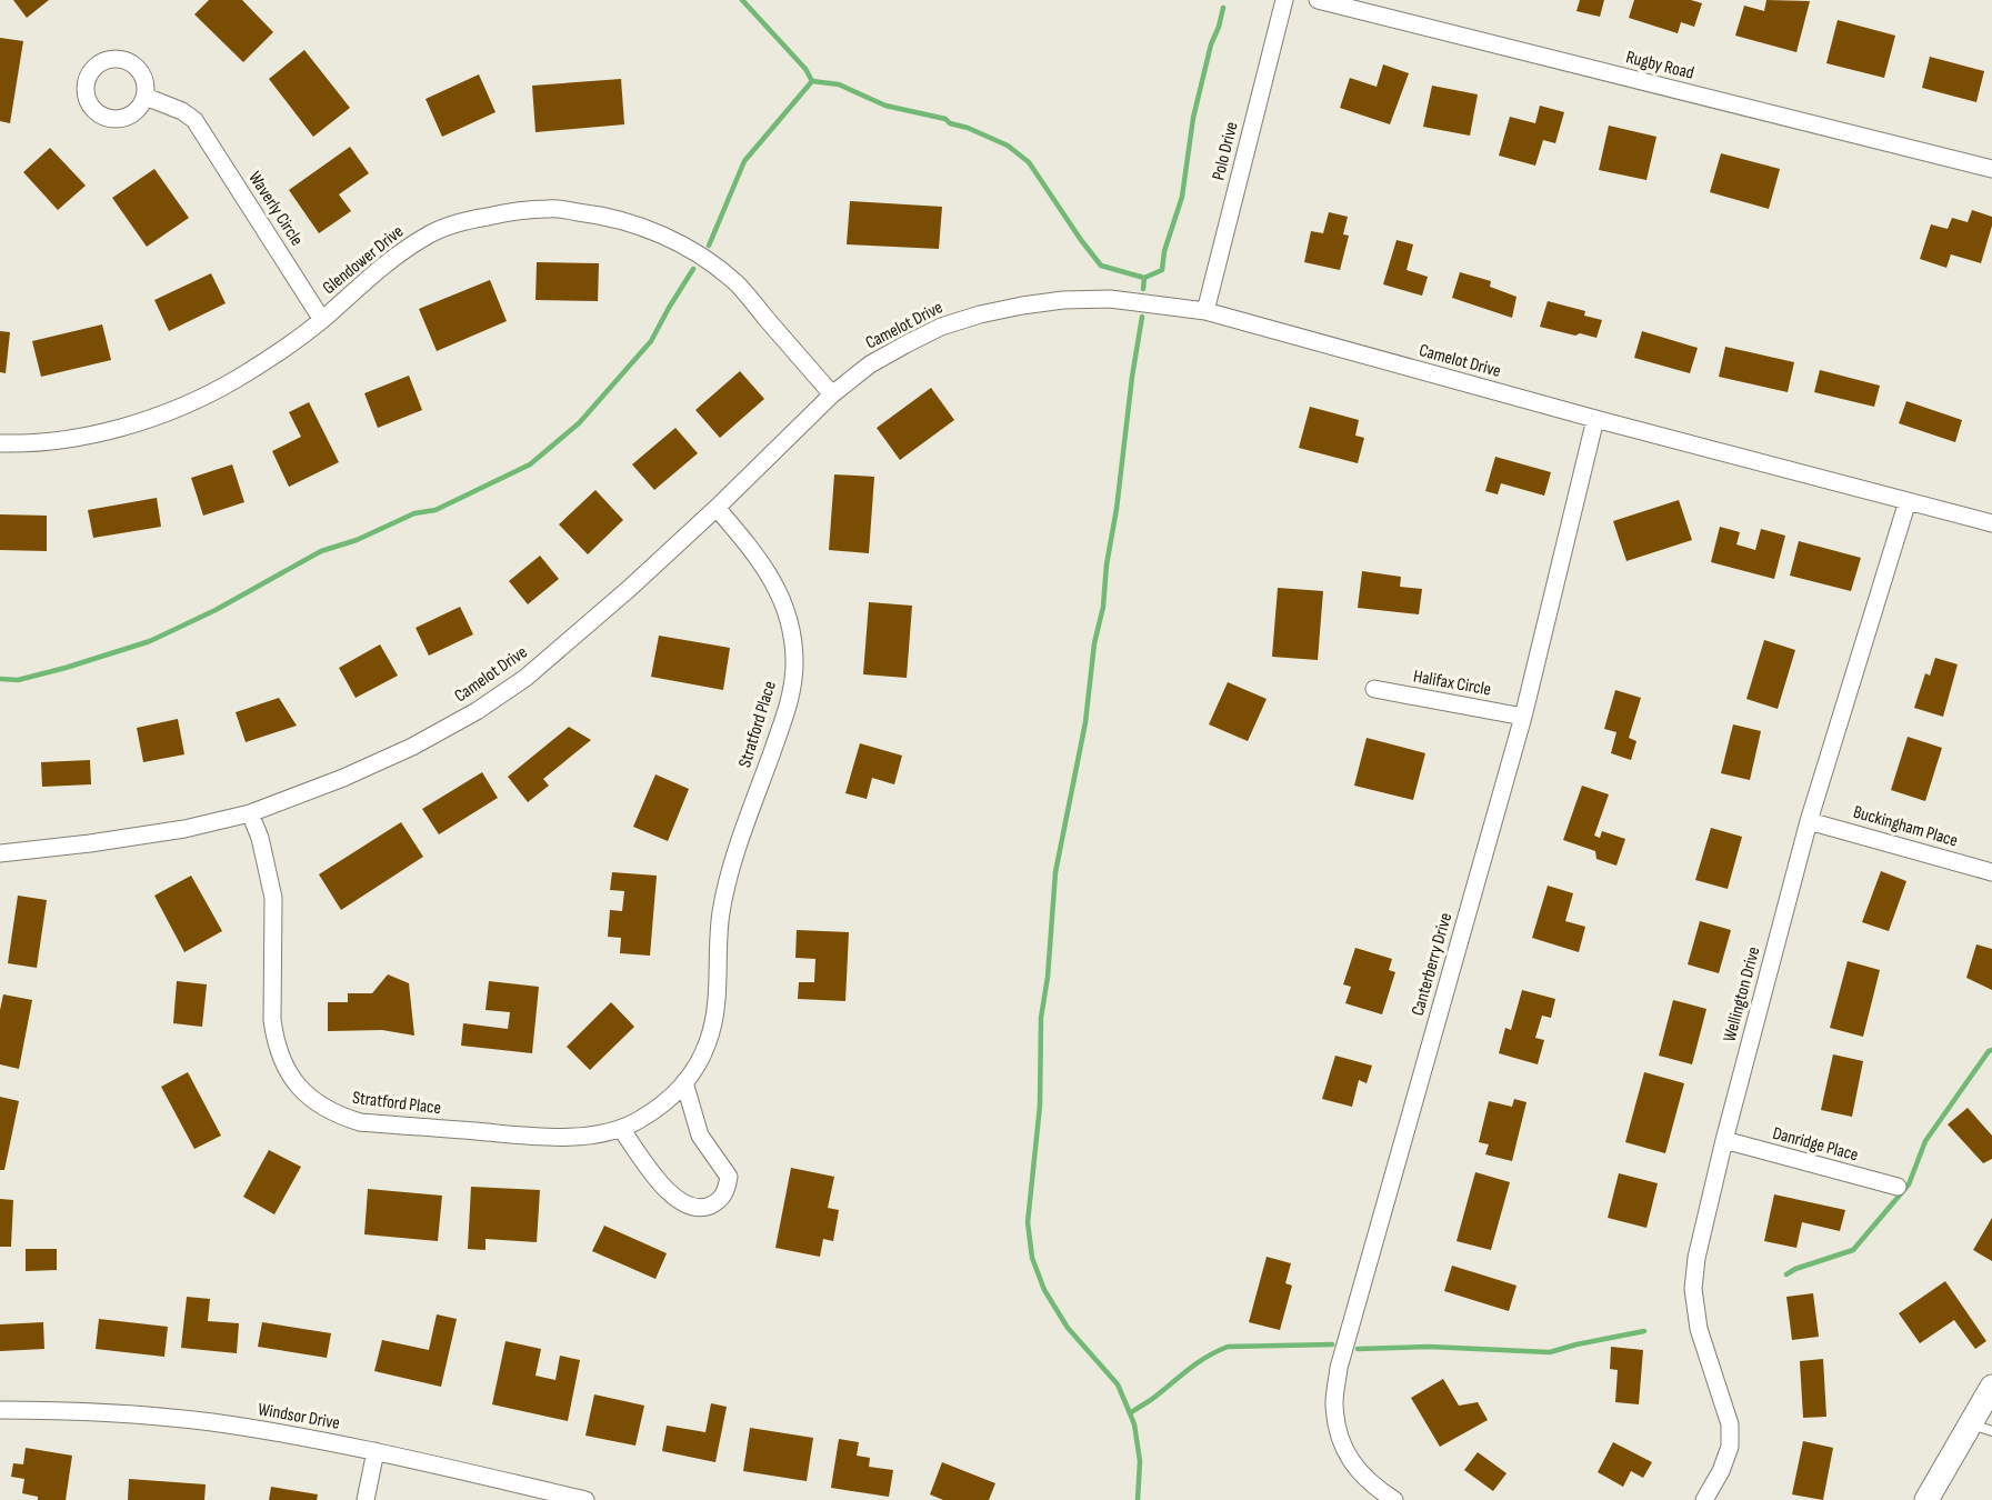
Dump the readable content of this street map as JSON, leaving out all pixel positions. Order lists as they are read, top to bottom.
{
  "streets": {
    "street": [
      "Rugby Road",
      "Polo Drive",
      "Waverly Circle",
      "Glendower Drive",
      "Camelot Drive",
      "Halifax Circle",
      "Stratford Place",
      "Buckingham Place",
      "Canterberry Drive",
      "Wellington Drive",
      "Danridge Place",
      "Windsor Drive"
    ]
  },
  "crossings": [
    ["Polo Drive", "Camelot Drive"],
    ["Waverly Circle", "Glendower Drive"],
    ["Glendower Drive", "Camelot Drive"],
    ["Camelot Drive", "Stratford Place"],
    ["Camelot Drive", "Canterberry Drive"],
    ["Camelot Drive", "Wellington Drive"],
    ["Halifax Circle", "Canterberry Drive"],
    ["Buckingham Place", "Wellington Drive"],
    ["Wellington Drive", "Danridge Place"]
  ]
}
